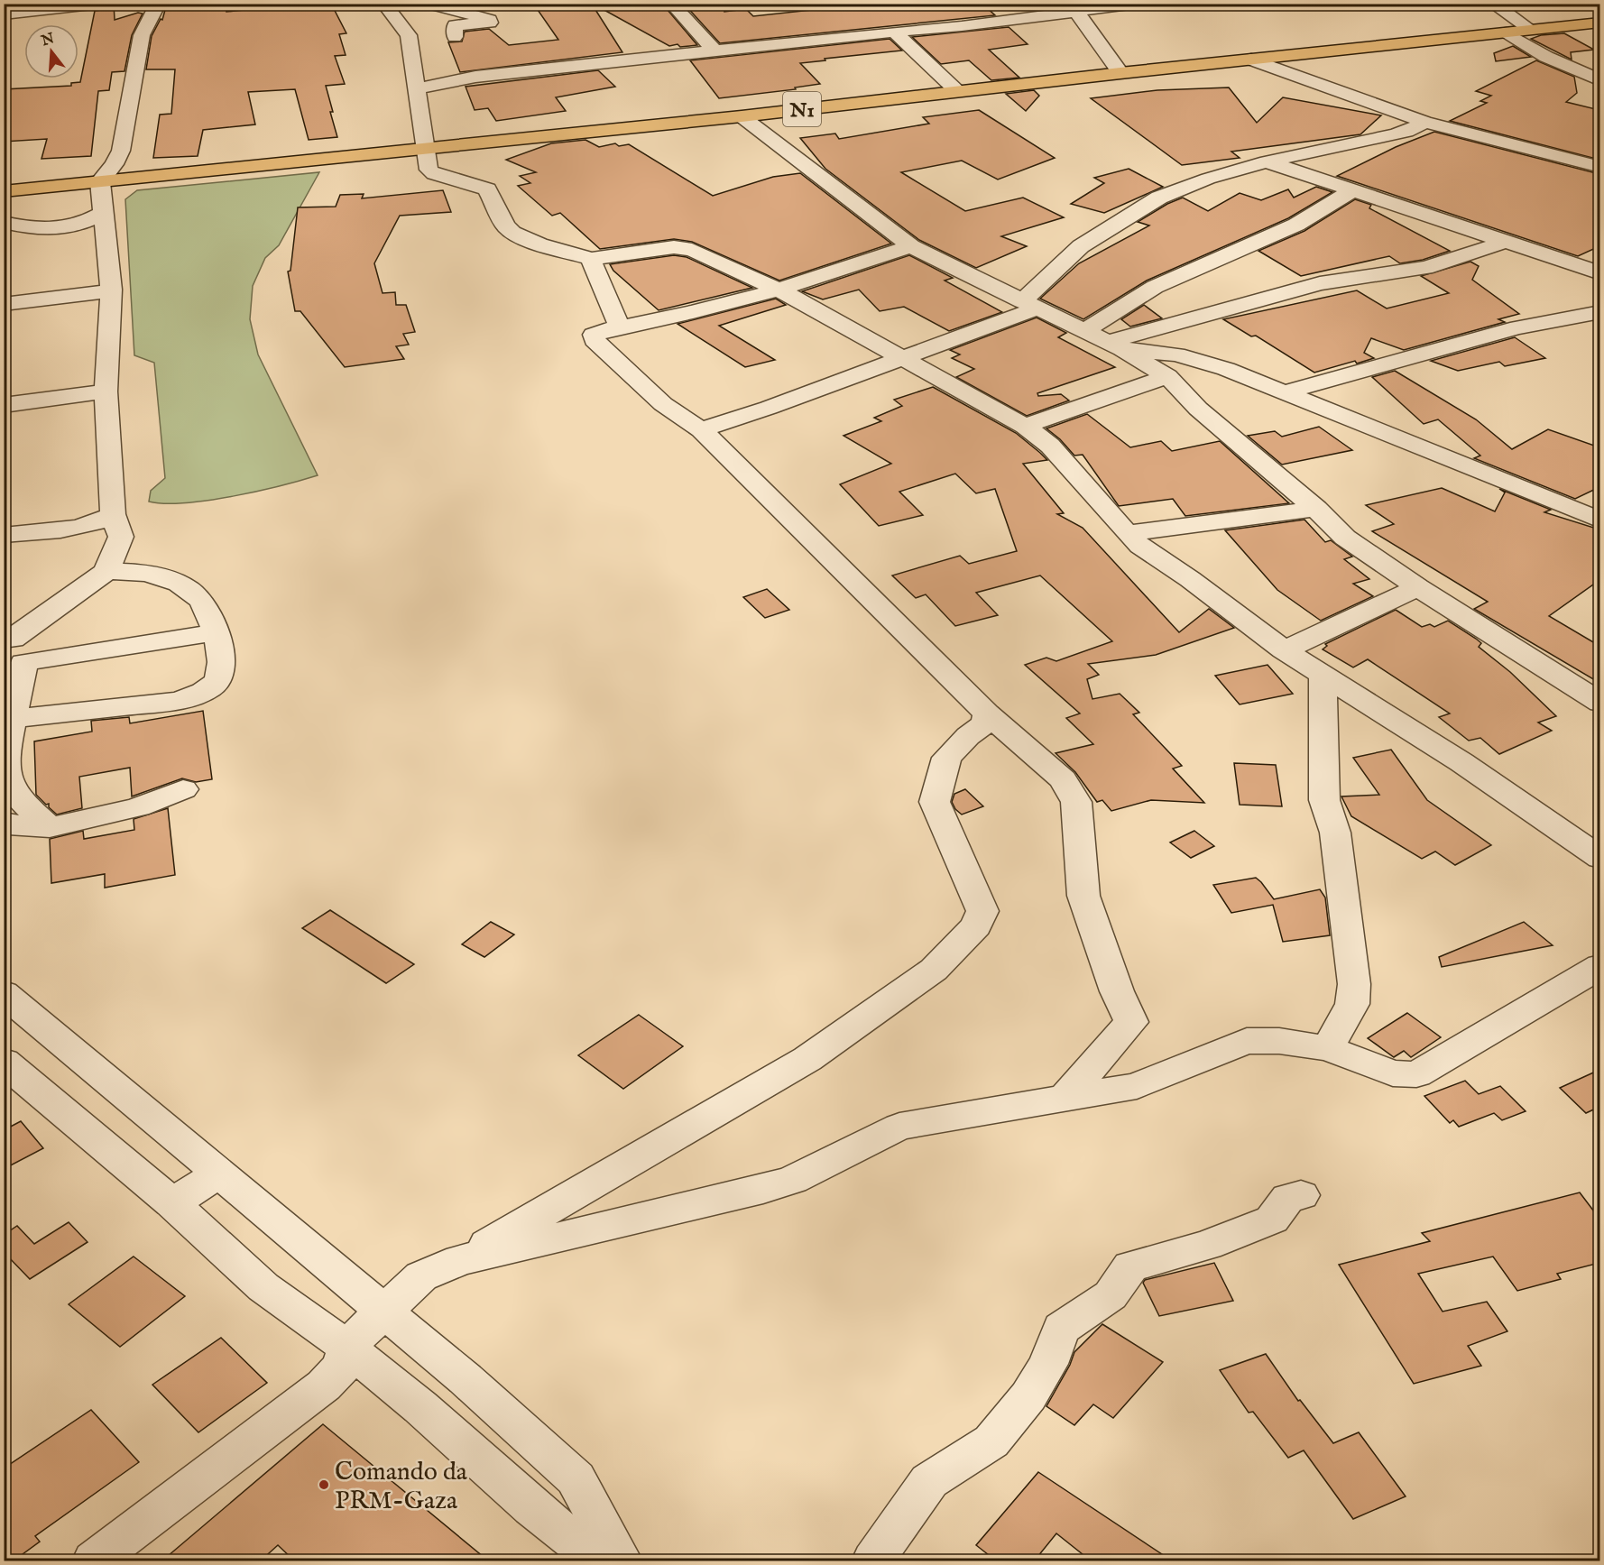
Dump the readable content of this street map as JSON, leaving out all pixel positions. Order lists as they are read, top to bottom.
{
  "streets": {
    "highway": ["N1"]
  },
  "places": ["Comando da PRM-Gaza"],
  "north": "top"
}
